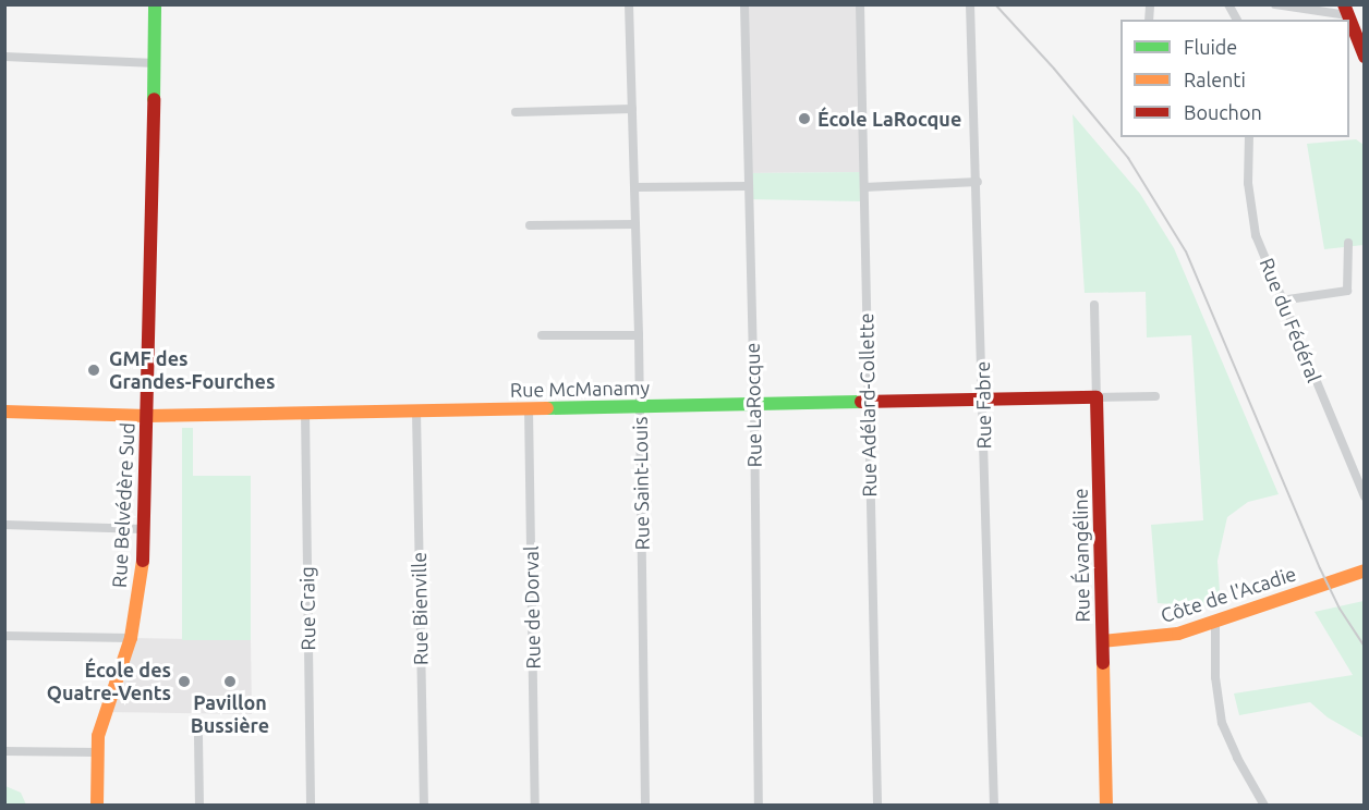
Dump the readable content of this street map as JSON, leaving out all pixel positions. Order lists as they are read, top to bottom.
{
  "streets": {
    "street": [
      "Rue du Fédéral",
      "Rue McManamy",
      "Rue LaRocque",
      "Rue Adélard-Collette",
      "Rue Fabre",
      "Rue Saint-Louis",
      "Rue Belvédère Sud",
      "Rue Évangéline",
      "Côte de l'Acadie",
      "Rue de Dorval",
      "Rue Craig",
      "Rue Bienville"
    ]
  },
  "crossings": [
    ["Rue McManamy", "Rue LaRocque"],
    ["Rue McManamy", "Rue Adélard-Collette"],
    ["Rue McManamy", "Rue Fabre"],
    ["Rue McManamy", "Rue Saint-Louis"],
    ["Rue McManamy", "Rue Belvédère Sud"],
    ["Rue McManamy", "Rue Évangéline"],
    ["Rue McManamy", "Rue de Dorval"],
    ["Rue McManamy", "Rue Craig"],
    ["Rue McManamy", "Rue Bienville"],
    ["Rue Évangéline", "Côte de l'Acadie"]
  ],
  "places": [
    "École LaRocque",
    "GMF des Grandes-Fourches",
    "École des Quatre-Vents",
    "Pavillon Bussière"
  ],
  "legend": ["Fluide", "Ralenti", "Bouchon"]
}
